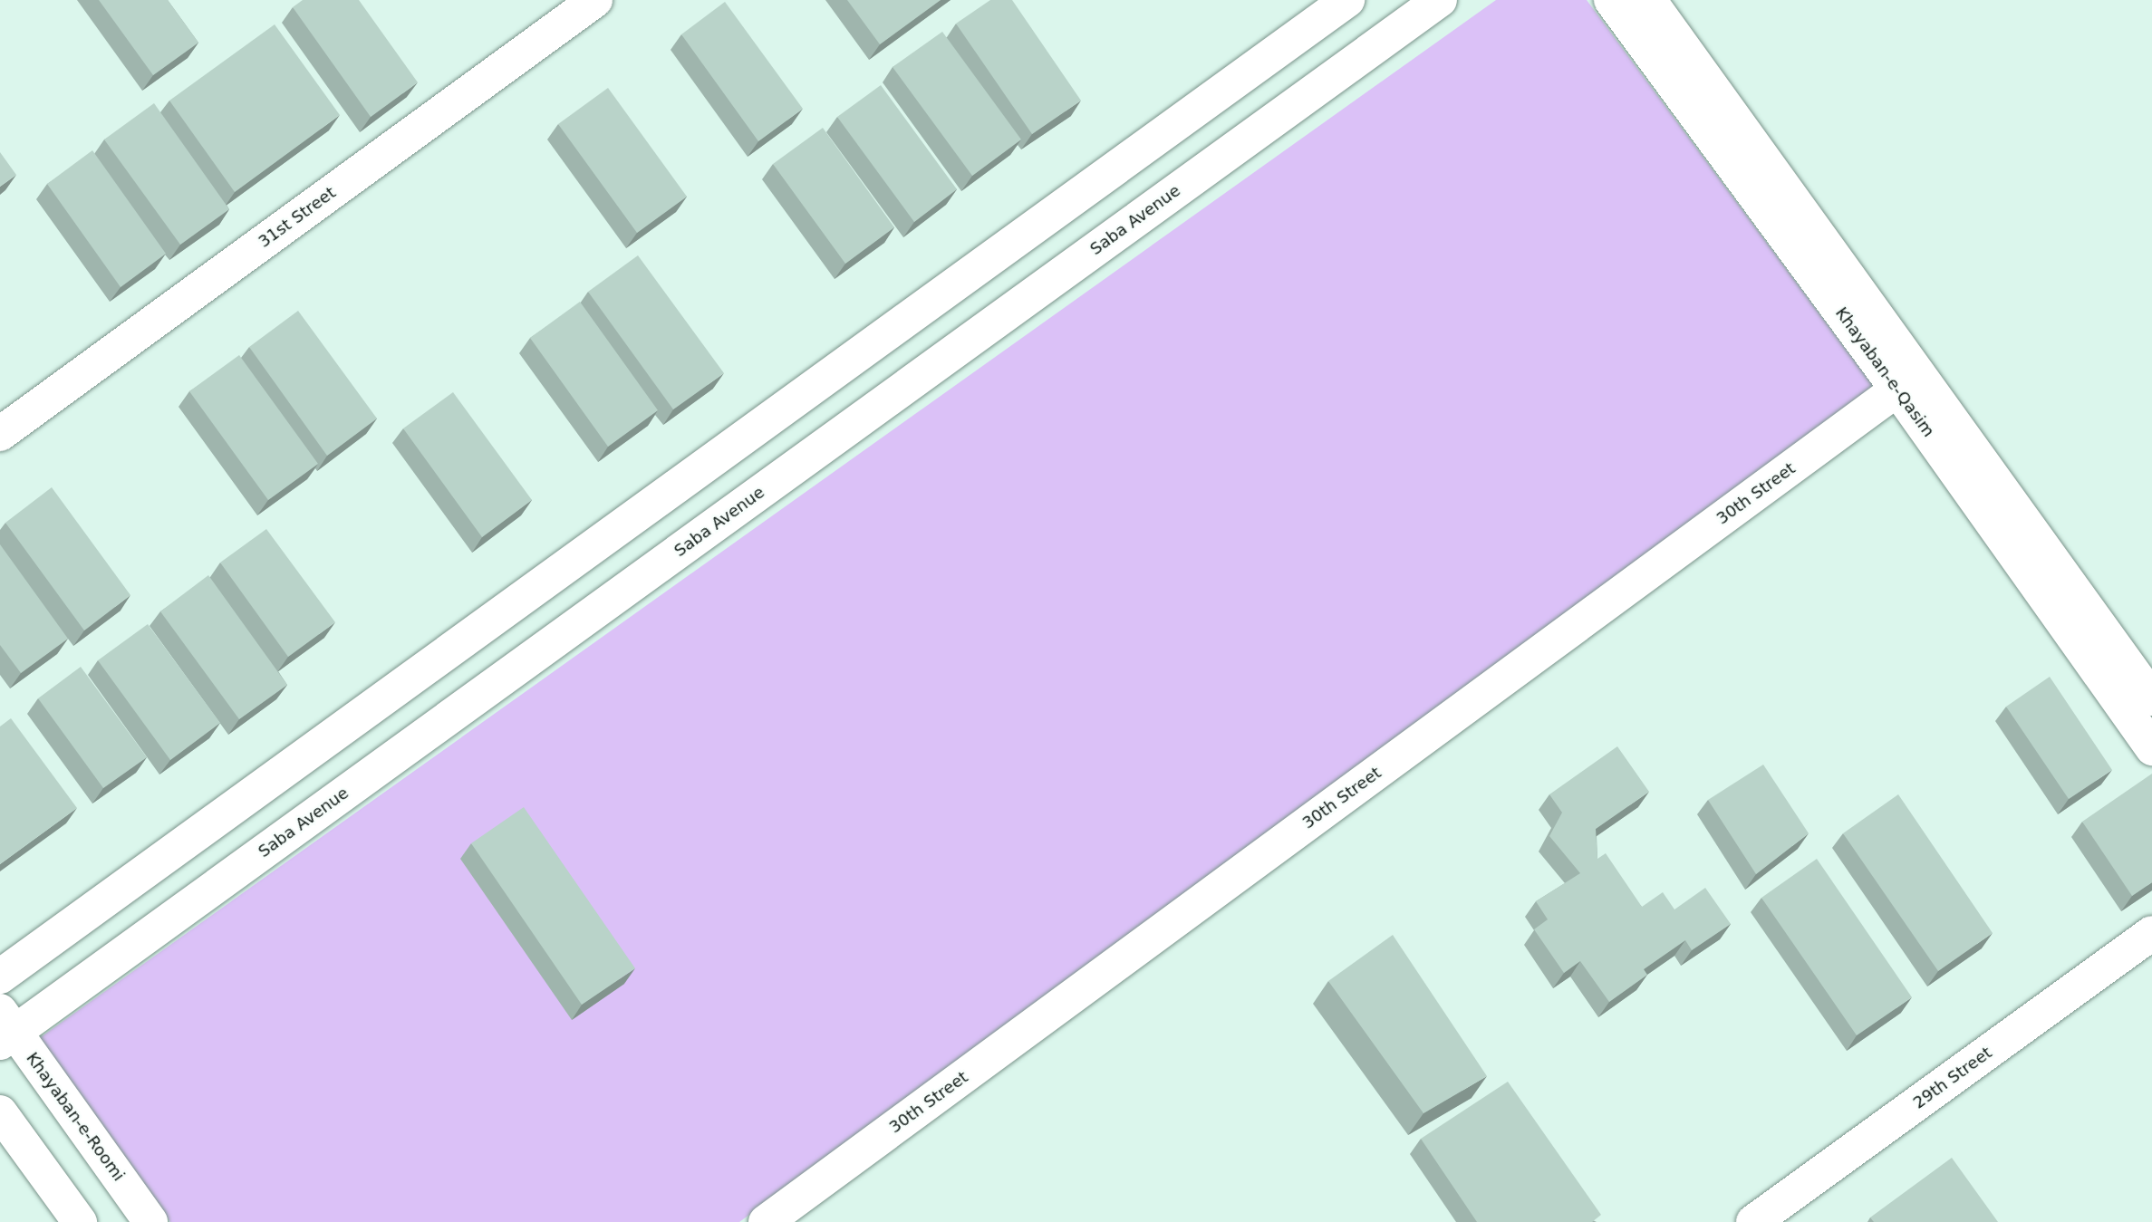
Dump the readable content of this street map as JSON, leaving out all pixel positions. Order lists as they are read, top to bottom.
{
  "streets": {
    "street": [
      "31st Street",
      "Saba Avenue",
      "Khayaban-e-Qasim",
      "30th Street",
      "29th Street",
      "Khayaban-e-Roomi"
    ]
  },
  "crossings": [
    ["Saba Avenue", "Khayaban-e-Roomi"],
    ["Khayaban-e-Qasim", "30th Street"]
  ]
}
